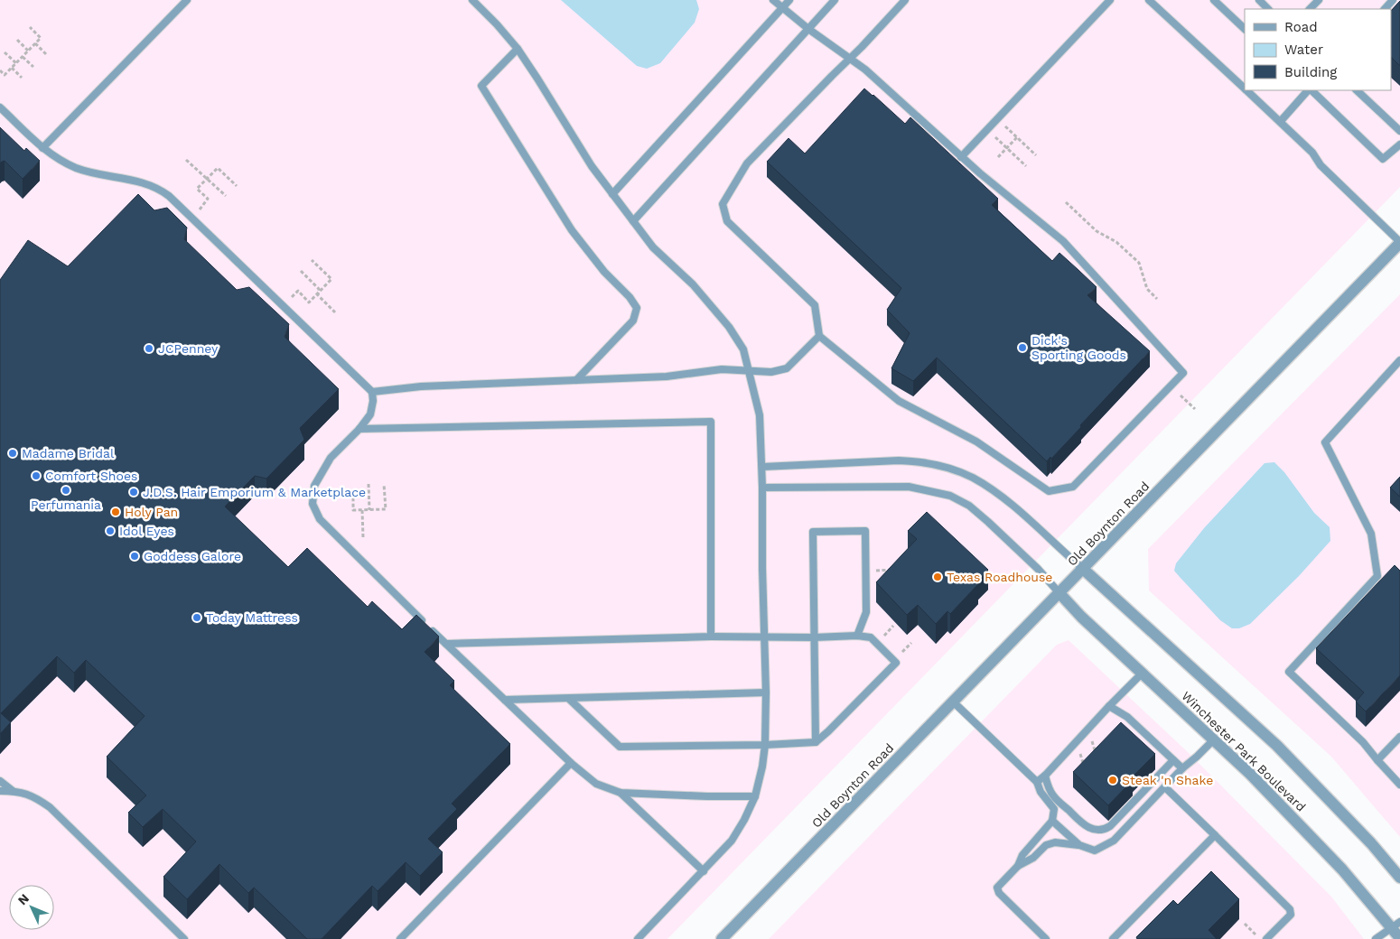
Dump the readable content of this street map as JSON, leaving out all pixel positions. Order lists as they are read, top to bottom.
{
  "streets": {
    "street": ["Old Boynton Road", "Winchester Park Boulevard"]
  },
  "crossings": [
    ["Old Boynton Road", "Winchester Park Boulevard"]
  ],
  "places": [
    "Dick's Sporting Goods",
    "JCPenney",
    "Madame Bridal",
    "Comfort Shoes",
    "Perfumania",
    "J.D.S. Hair Emporium & Marketplace",
    "Holy Pan",
    "Idol Eyes",
    "Goddess Galore",
    "Texas Roadhouse",
    "Today Mattress",
    "Steak 'n Shake"
  ],
  "legend": ["Road", "Water", "Building"],
  "north": "top left"
}
